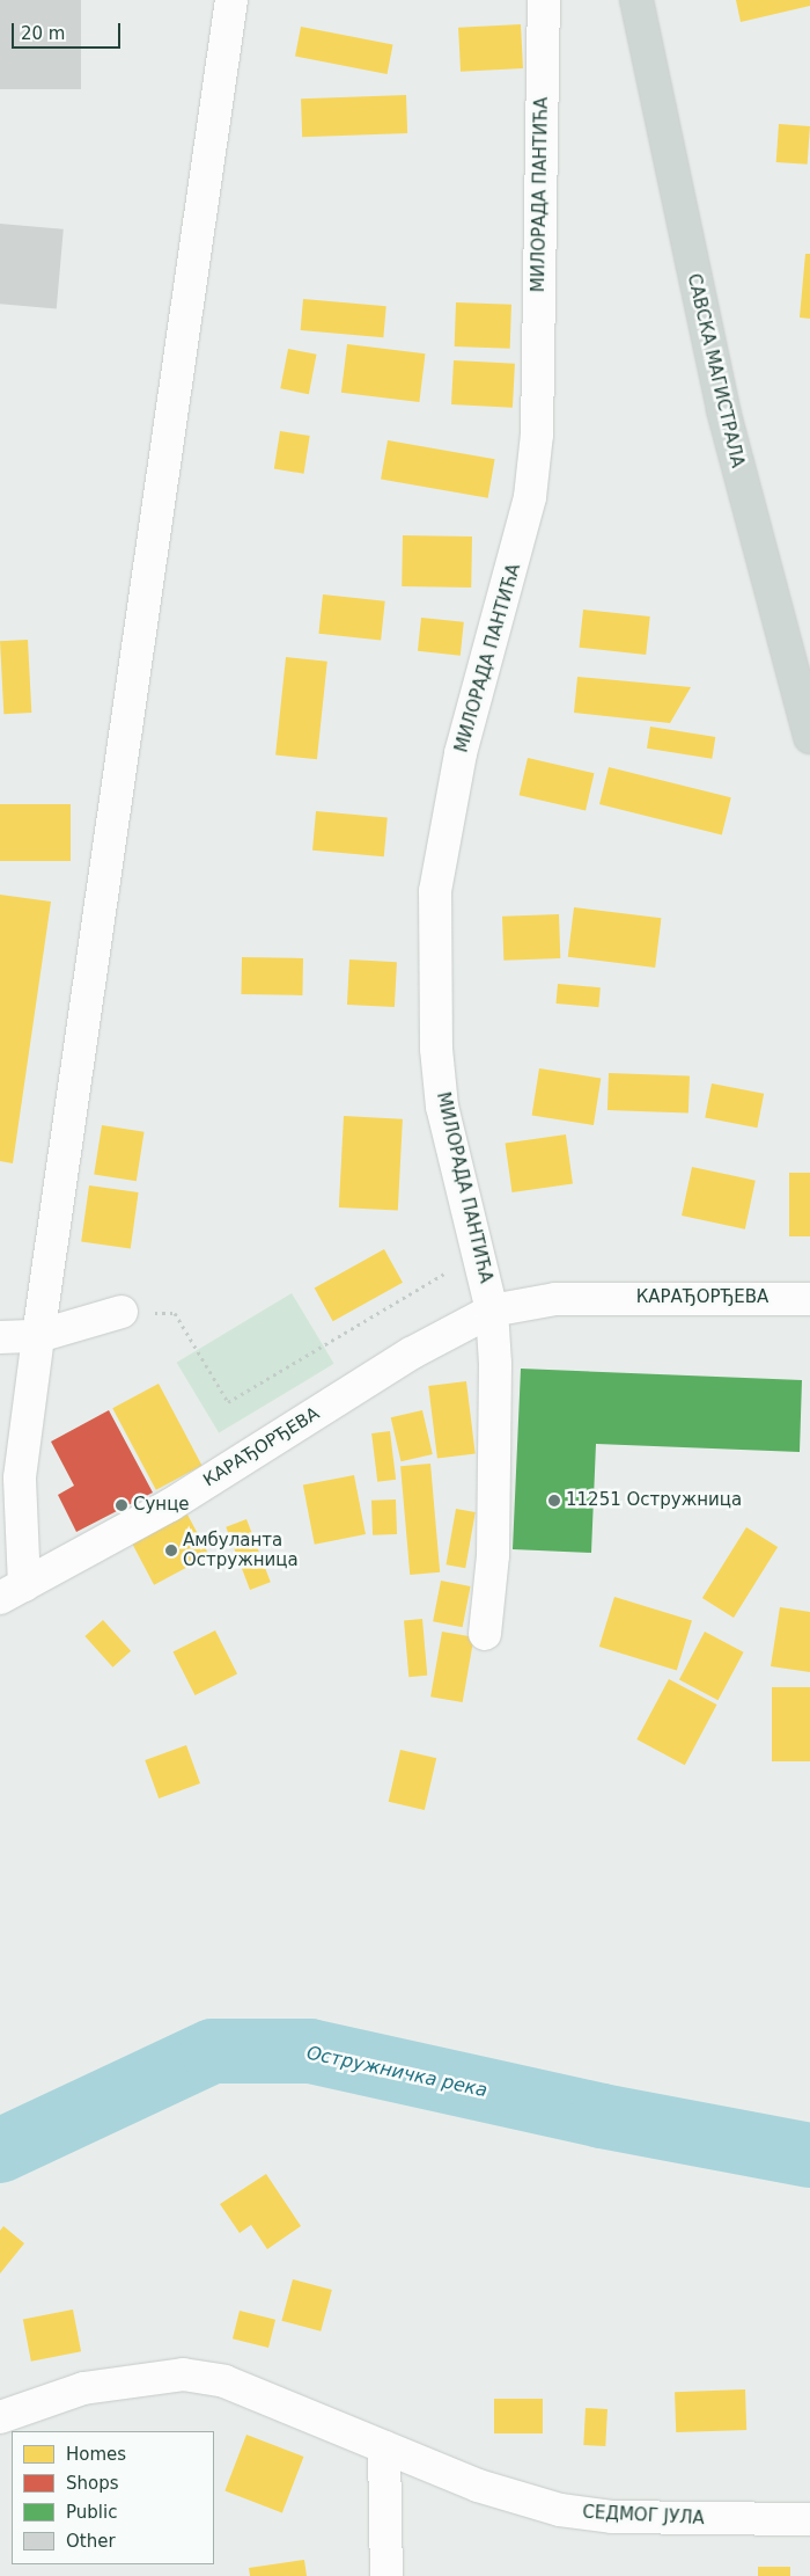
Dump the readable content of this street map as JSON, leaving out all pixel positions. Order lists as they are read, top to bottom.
{
  "streets": {
    "main road": ["САВСКА МАГИСТРАЛА"],
    "street": ["МИЛОРАДА ПАНТИЋА", "КАРАЂОРЂЕВА", "СЕДМОГ ЈУЛА"]
  },
  "crossings": [
    ["МИЛОРАДА ПАНТИЋА", "КАРАЂОРЂЕВА"]
  ],
  "water": ["Остружничка река"],
  "places": ["11251 Остружница", "Сунце", "Амбуланта Остружница"],
  "legend": [
    "Homes",
    "Shops",
    "Public",
    "Other"
  ],
  "scale_bar": "20 m"
}
